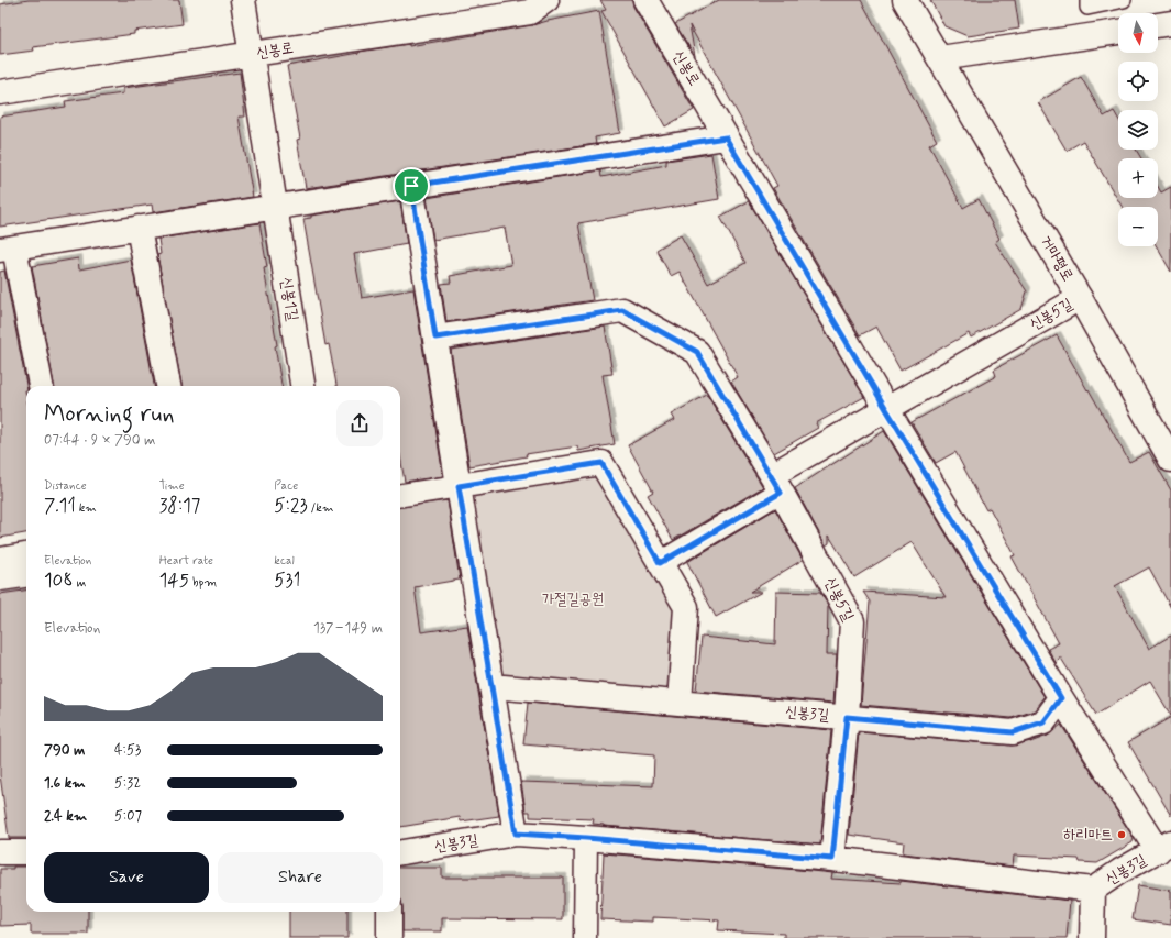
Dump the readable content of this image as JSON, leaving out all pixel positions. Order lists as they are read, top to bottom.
{
  "streets": {
    "street": [
      "신봉로",
      "거마평로",
      "신봉1길",
      "신봉5길",
      "신봉3길"
    ]
  },
  "crossings": [
    ["신봉로", "신봉1길"],
    ["거마평로", "신봉5길"],
    ["신봉5길", "신봉3길"]
  ],
  "parks": ["가절길공원"],
  "places": ["하리마트"],
  "north": "bottom",
  "page": {
    "map_buttons": ["+", "−"],
    "heading": ["Morning run", "07:44 · 9 × 790 m"],
    "stats": [
      ["Distance", "7.11 km"],
      ["Time", "38:17"],
      ["Pace", "5:23 /km"],
      ["Elevation", "108 m"],
      ["Heart rate", "145 bpm"],
      ["kcal", "531"]
    ],
    "chart": ["Elevation", "137–149 m"],
    "list": [
      {
        "name": "790 m",
        "note": "4:53"
      },
      {
        "name": "1.6 km",
        "note": "5:32"
      },
      {
        "name": "2.4 km",
        "note": "5:07"
      }
    ],
    "buttons": ["Save", "Share"]
  }
}
